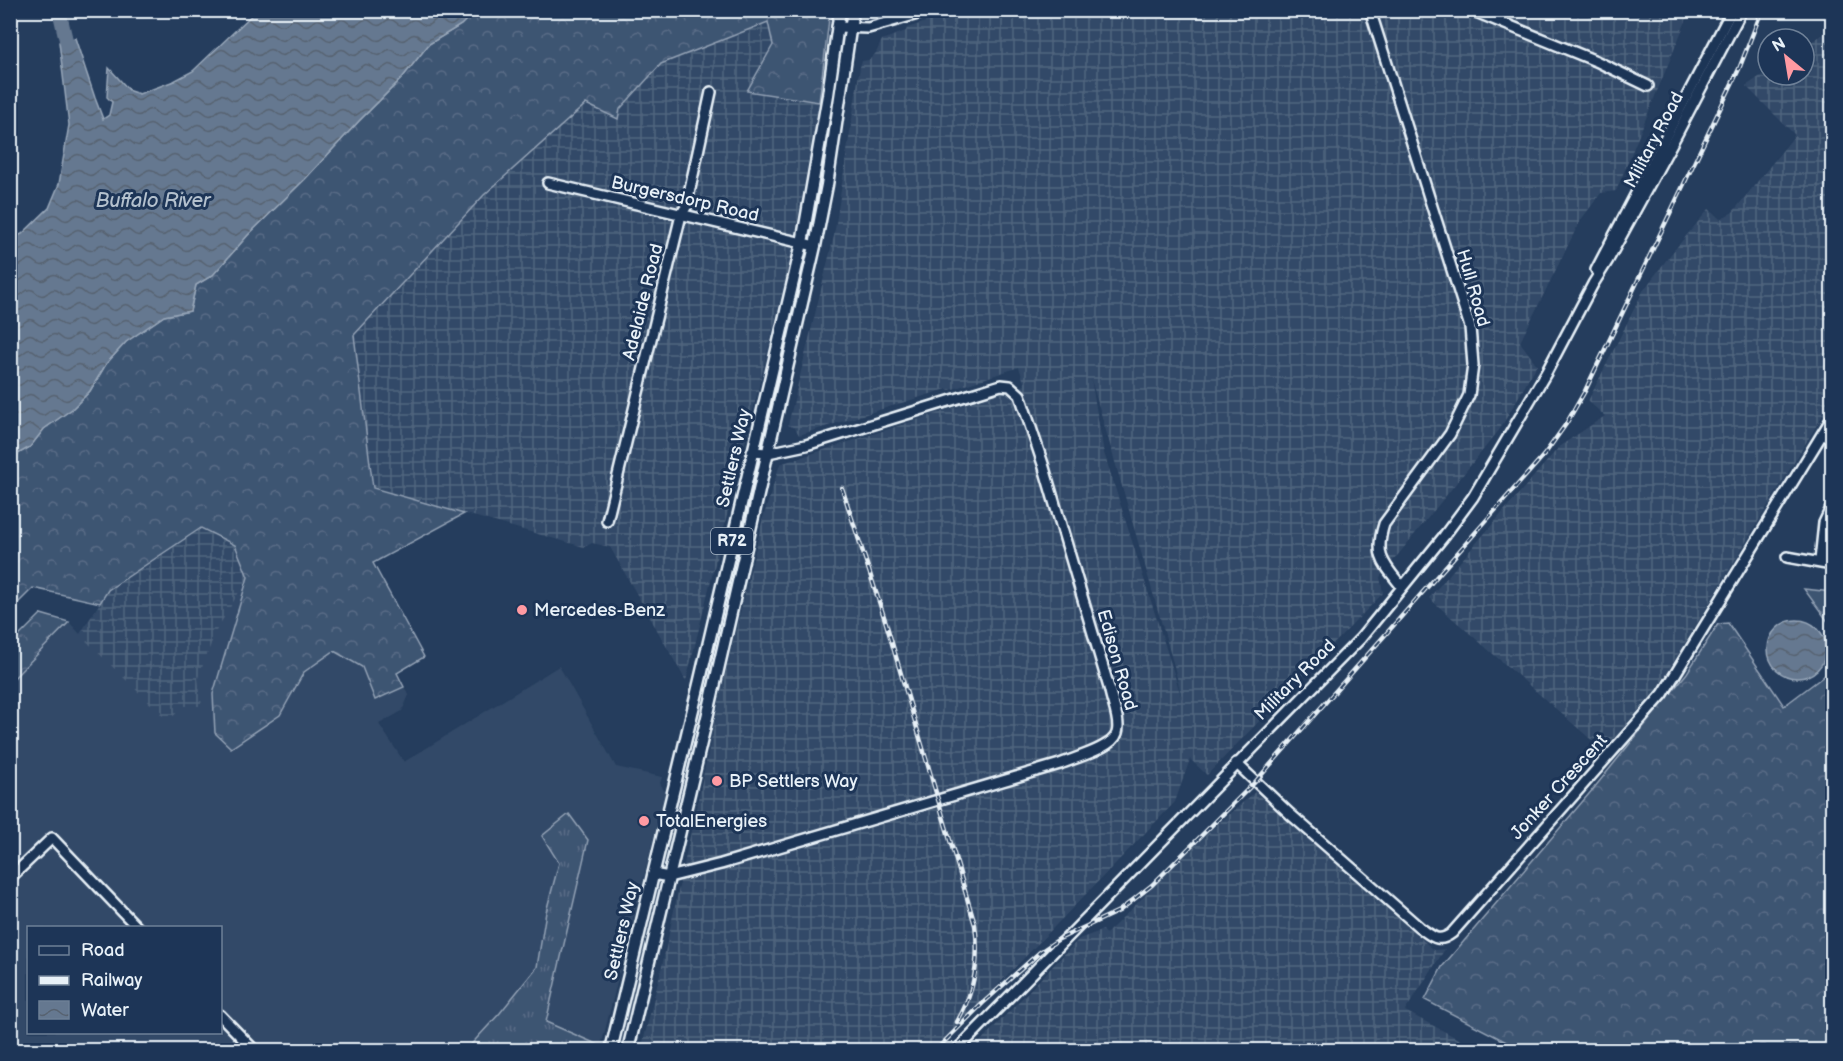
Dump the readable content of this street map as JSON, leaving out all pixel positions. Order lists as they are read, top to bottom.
{
  "streets": {
    "main road": ["Settlers Way", "R72"],
    "street": [
      "Military Road",
      "Burgersdorp Road",
      "Hull Road",
      "Adelaide Road",
      "Edison Road",
      "Jonker Crescent"
    ]
  },
  "crossings": [
    ["Military Road", "Hull Road"],
    ["Military Road", "Jonker Crescent"],
    ["Burgersdorp Road", "Adelaide Road"],
    ["Burgersdorp Road", "Settlers Way"],
    ["Settlers Way", "Edison Road"]
  ],
  "water": ["Buffalo River"],
  "places": ["Mercedes-Benz", "BP Settlers Way", "TotalEnergies"],
  "legend": ["Road", "Railway", "Water"],
  "north": "top left"
}
